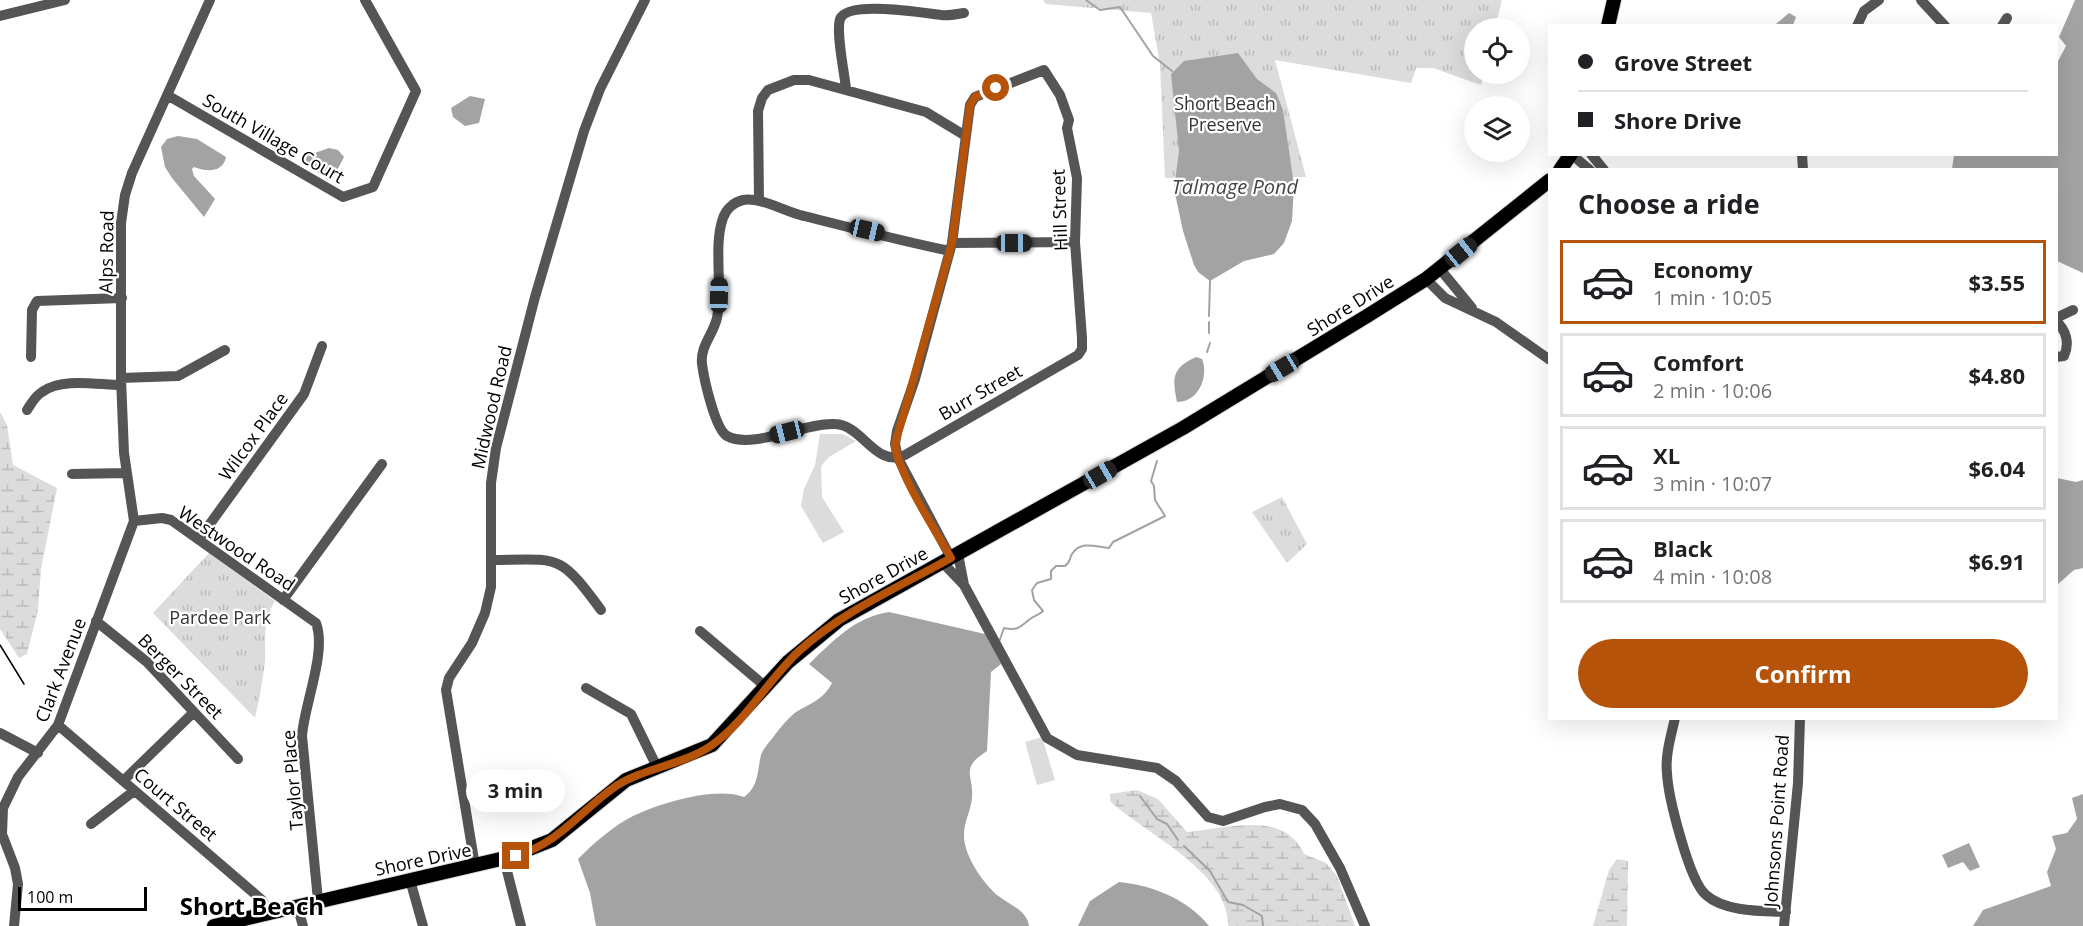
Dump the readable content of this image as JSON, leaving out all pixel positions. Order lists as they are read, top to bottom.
{
  "streets": {
    "main road": ["Shore Drive"],
    "street": [
      "South Village Court",
      "Hill Street",
      "Alps Road",
      "Burr Street",
      "Midwood Road",
      "Wilcox Place",
      "Westwood Road",
      "Clark Avenue",
      "Berger Street",
      "Taylor Place",
      "Court Street",
      "Johnsons Point Road"
    ]
  },
  "crossings": [
    ["South Village Court", "Alps Road"],
    ["Hill Street", "Burr Street"],
    ["Alps Road", "Westwood Road"],
    ["Alps Road", "Clark Avenue"],
    ["Shore Drive", "Midwood Road"],
    ["Shore Drive", "Taylor Place"],
    ["Shore Drive", "Court Street"],
    ["Wilcox Place", "Westwood Road"],
    ["Westwood Road", "Clark Avenue"],
    ["Westwood Road", "Taylor Place"],
    ["Clark Avenue", "Berger Street"],
    ["Clark Avenue", "Court Street"]
  ],
  "districts": ["Short Beach"],
  "water": ["Talmage Pond"],
  "parks": ["Short Beach Preserve", "Pardee Park"],
  "scale_bar": "100 m",
  "page": {
    "banner": ["Grove Street", "Shore Drive"],
    "heading": "Choose a ride",
    "list": [
      {
        "name": "Economy",
        "note": "1 min · 10:05",
        "value": "$3.55"
      },
      {
        "name": "Comfort",
        "note": "2 min · 10:06",
        "value": "$4.80"
      },
      {
        "name": "XL",
        "note": "3 min · 10:07",
        "value": "$6.04"
      },
      {
        "name": "Black",
        "note": "4 min · 10:08",
        "value": "$6.91"
      }
    ],
    "buttons": "Confirm",
    "bubble": "3 min",
    "scale": "100 m"
  }
}
